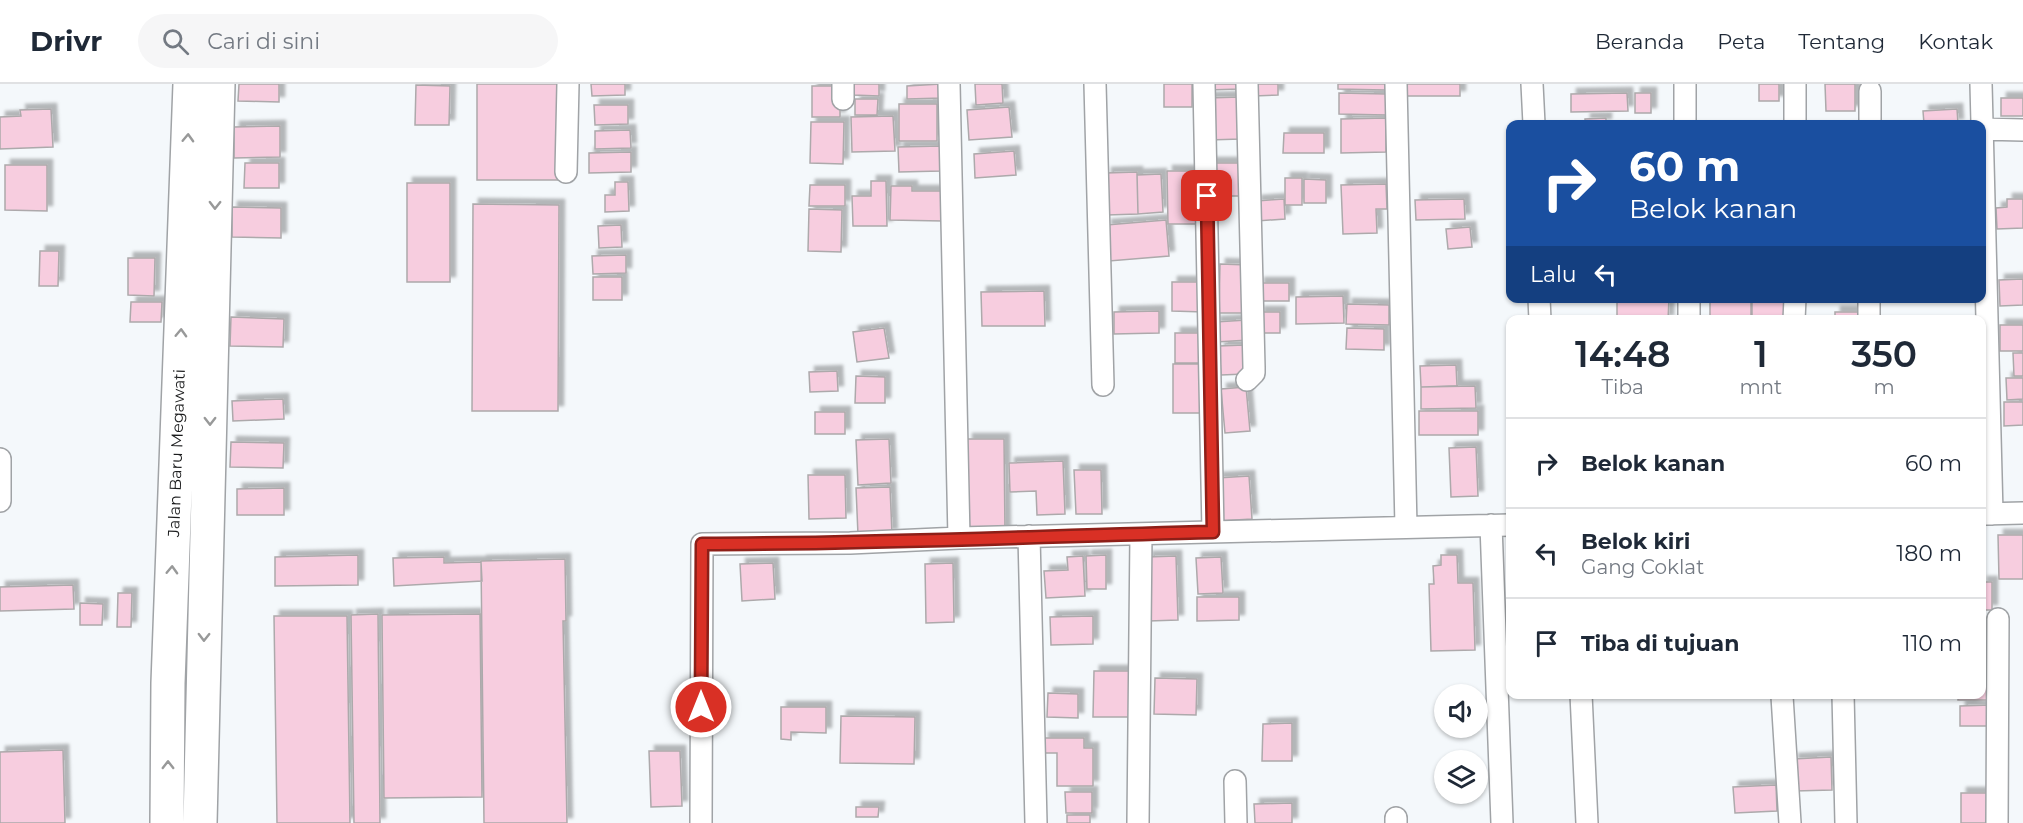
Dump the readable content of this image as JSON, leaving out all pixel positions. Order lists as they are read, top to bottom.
{
  "streets": {
    "highway": ["Jalan Baru Megawati"]
  },
  "page": {
    "header": "Drivr",
    "search": "Cari di sini",
    "nav": [
      "Beranda",
      "Peta",
      "Tentang",
      "Kontak"
    ],
    "turn": ["60 m", "Belok kanan"],
    "then": "Lalu",
    "eta": [
      "14:48",
      "Tiba",
      "1",
      "mnt",
      "350",
      "m"
    ],
    "list": [
      {
        "name": "Belok kanan",
        "value": "60 m"
      },
      {
        "name": "Belok kiri",
        "note": "Gang Coklat",
        "value": "180 m"
      },
      {
        "name": "Tiba di tujuan",
        "value": "110 m"
      }
    ]
  }
}
